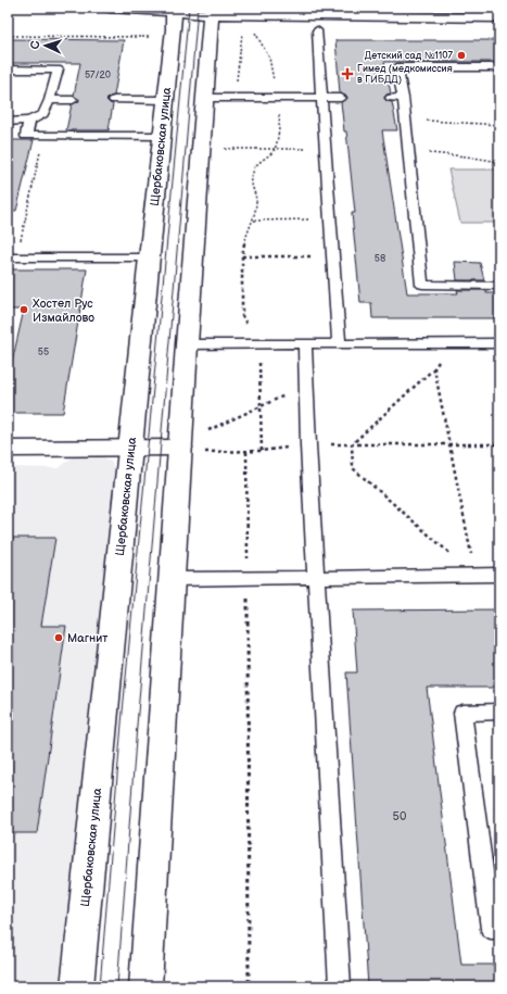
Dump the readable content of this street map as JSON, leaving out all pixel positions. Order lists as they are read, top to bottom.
{
  "streets": {
    "main road": ["Щербаковская улица"]
  },
  "places": {
    "other": ["Детский сад №1107", "Хостел Рус Измайлово", "Магнит"],
    "health": ["Гимед (медкомиссия в ГИБДД)"]
  },
  "house_numbers": [
    "57/20",
    "58",
    "55",
    "50"
  ],
  "north": "left"
}
